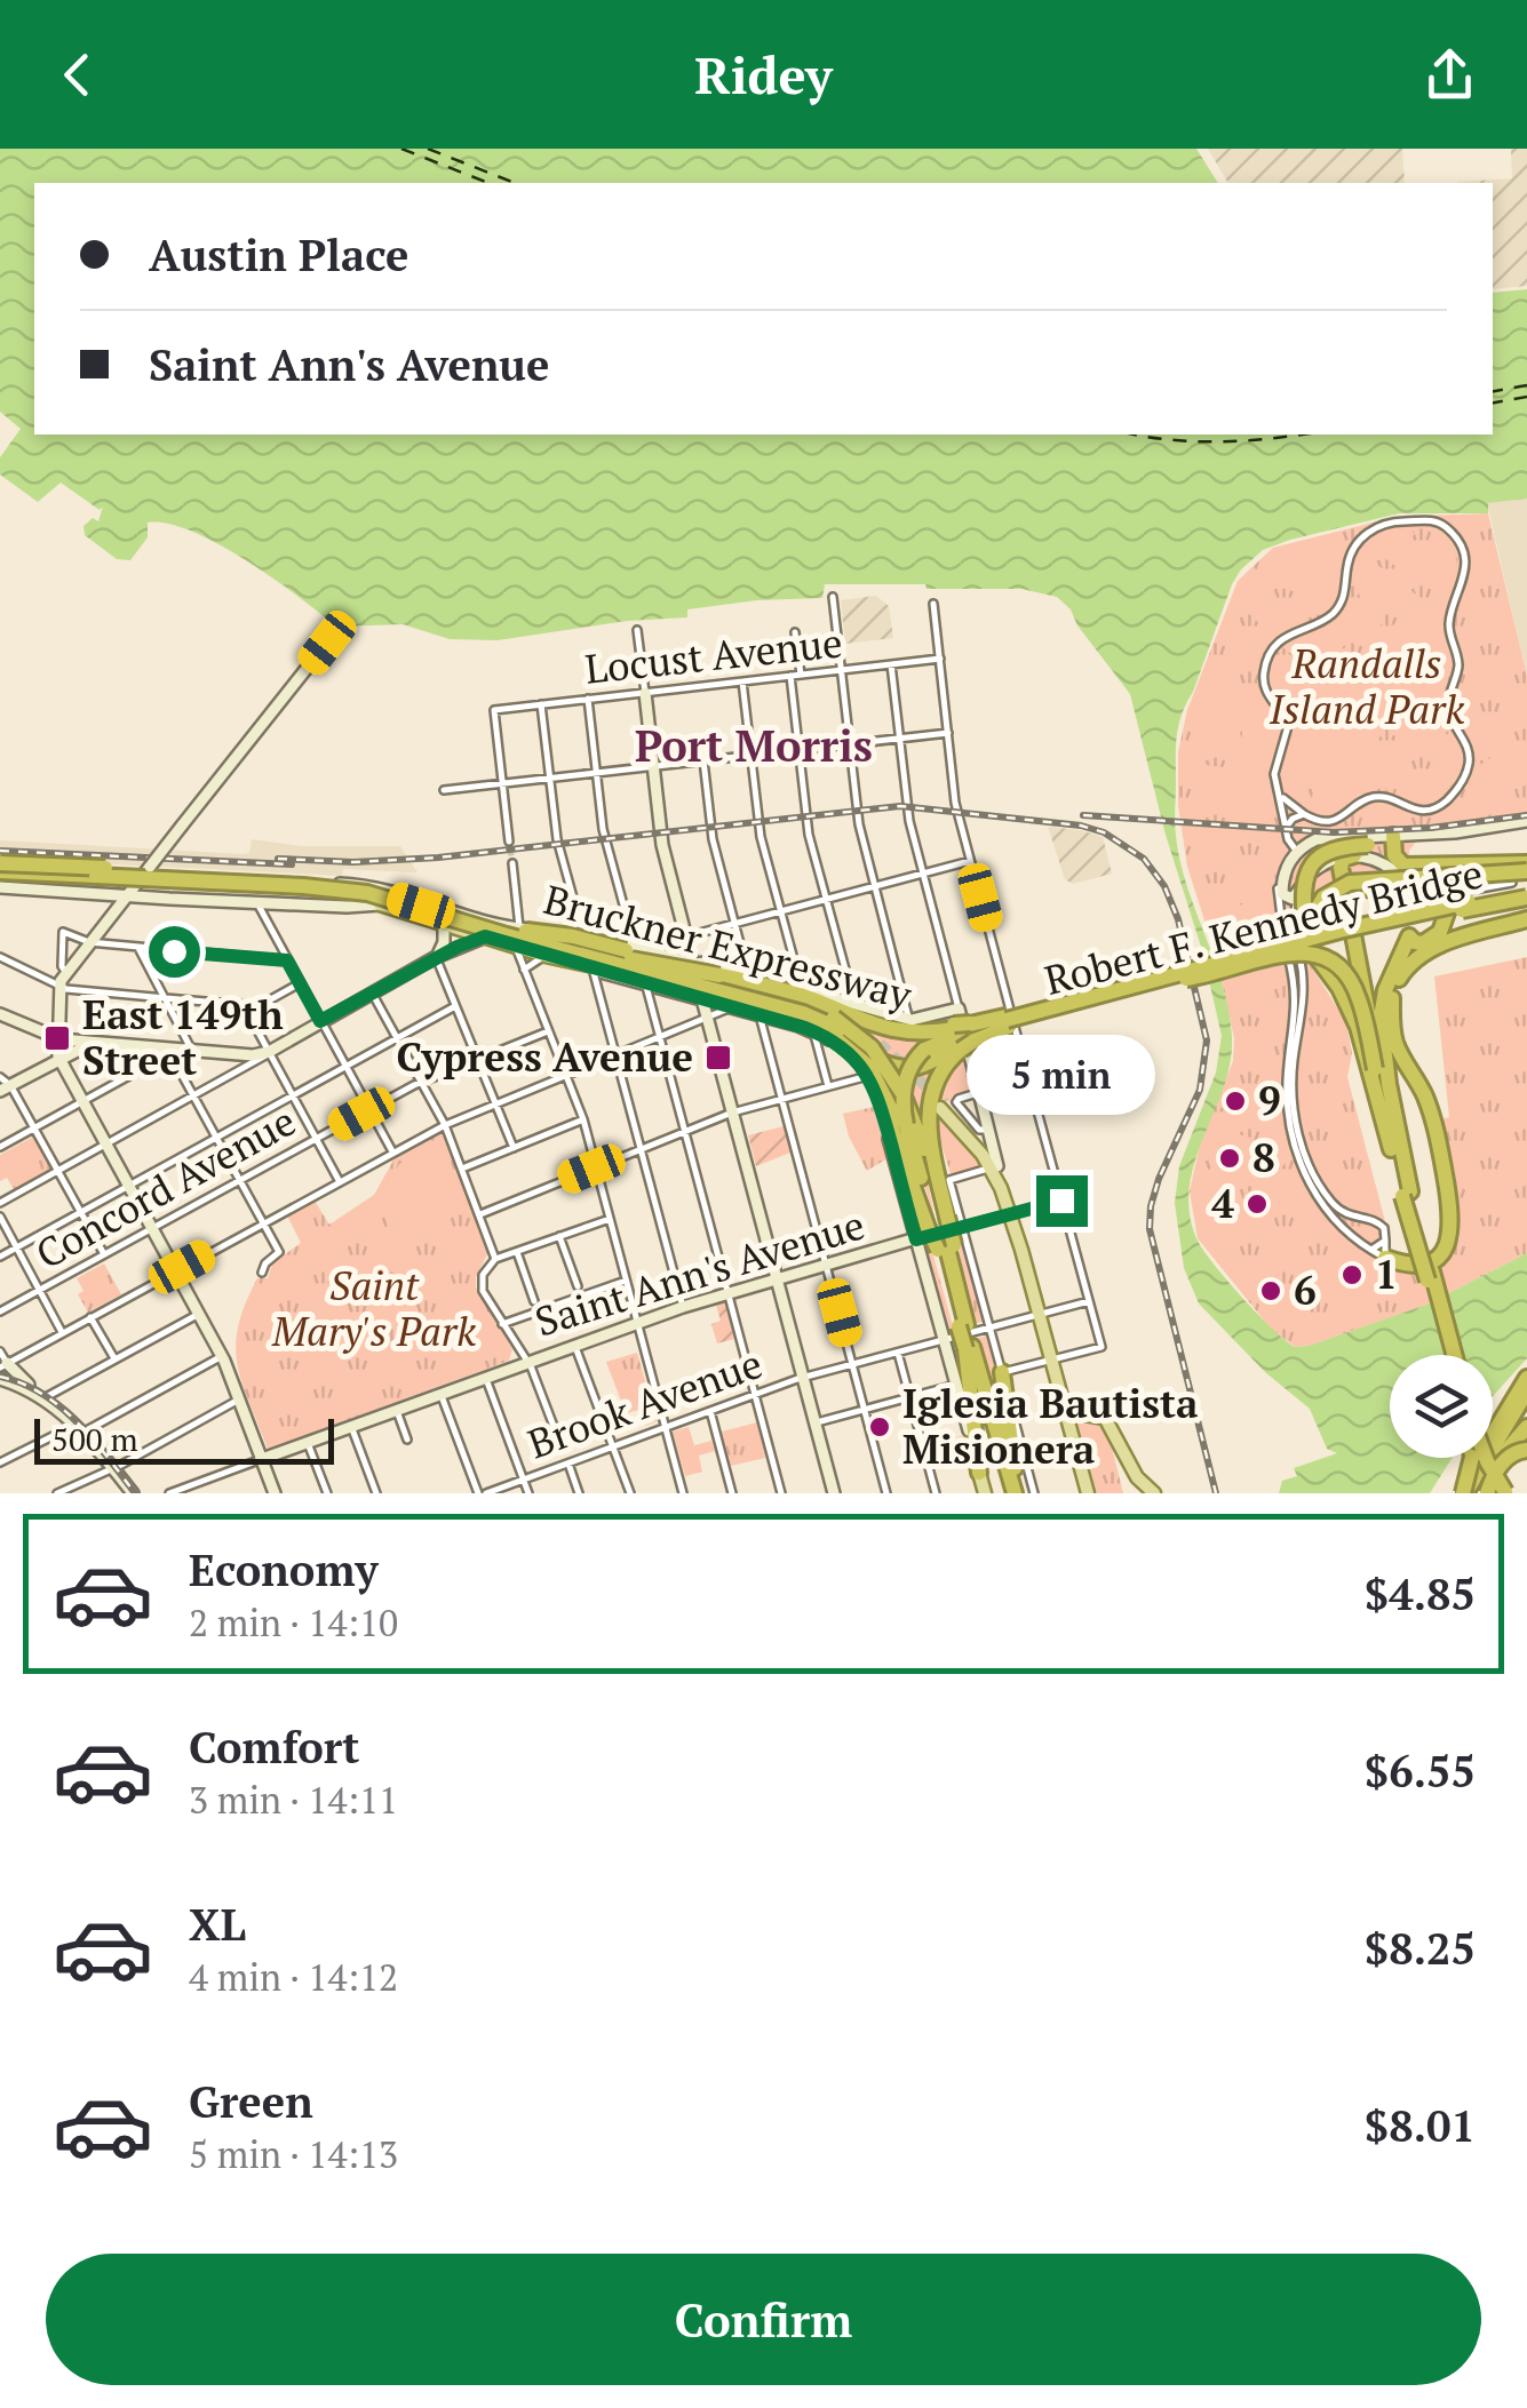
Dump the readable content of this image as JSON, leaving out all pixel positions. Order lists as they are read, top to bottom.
{
  "streets": {
    "highway": ["Robert F. Kennedy Bridge", "Bruckner Expressway"],
    "main road": ["Saint Ann's Avenue"],
    "street": ["Locust Avenue", "Concord Avenue", "Brook Avenue"]
  },
  "districts": ["Port Morris"],
  "parks": ["Randalls Island Park", "Saint Mary's Park"],
  "places": {
    "transit": ["East 149th Street", "Cypress Avenue"],
    "other": [
      "9",
      "8",
      "4",
      "1",
      "6",
      "Iglesia Bautista Misionera"
    ]
  },
  "scale_bar": "500 m",
  "page": {
    "header": "Ridey",
    "banner": ["Austin Place", "Saint Ann's Avenue"],
    "bubble": "5 min",
    "scale": "500 m",
    "list": [
      {
        "name": "Economy",
        "note": "2 min · 14:10",
        "value": "$4.85"
      },
      {
        "name": "Comfort",
        "note": "3 min · 14:11",
        "value": "$6.55"
      },
      {
        "name": "XL",
        "note": "4 min · 14:12",
        "value": "$8.25"
      },
      {
        "name": "Green",
        "note": "5 min · 14:13",
        "value": "$8.01"
      }
    ],
    "buttons": "Confirm"
  }
}
